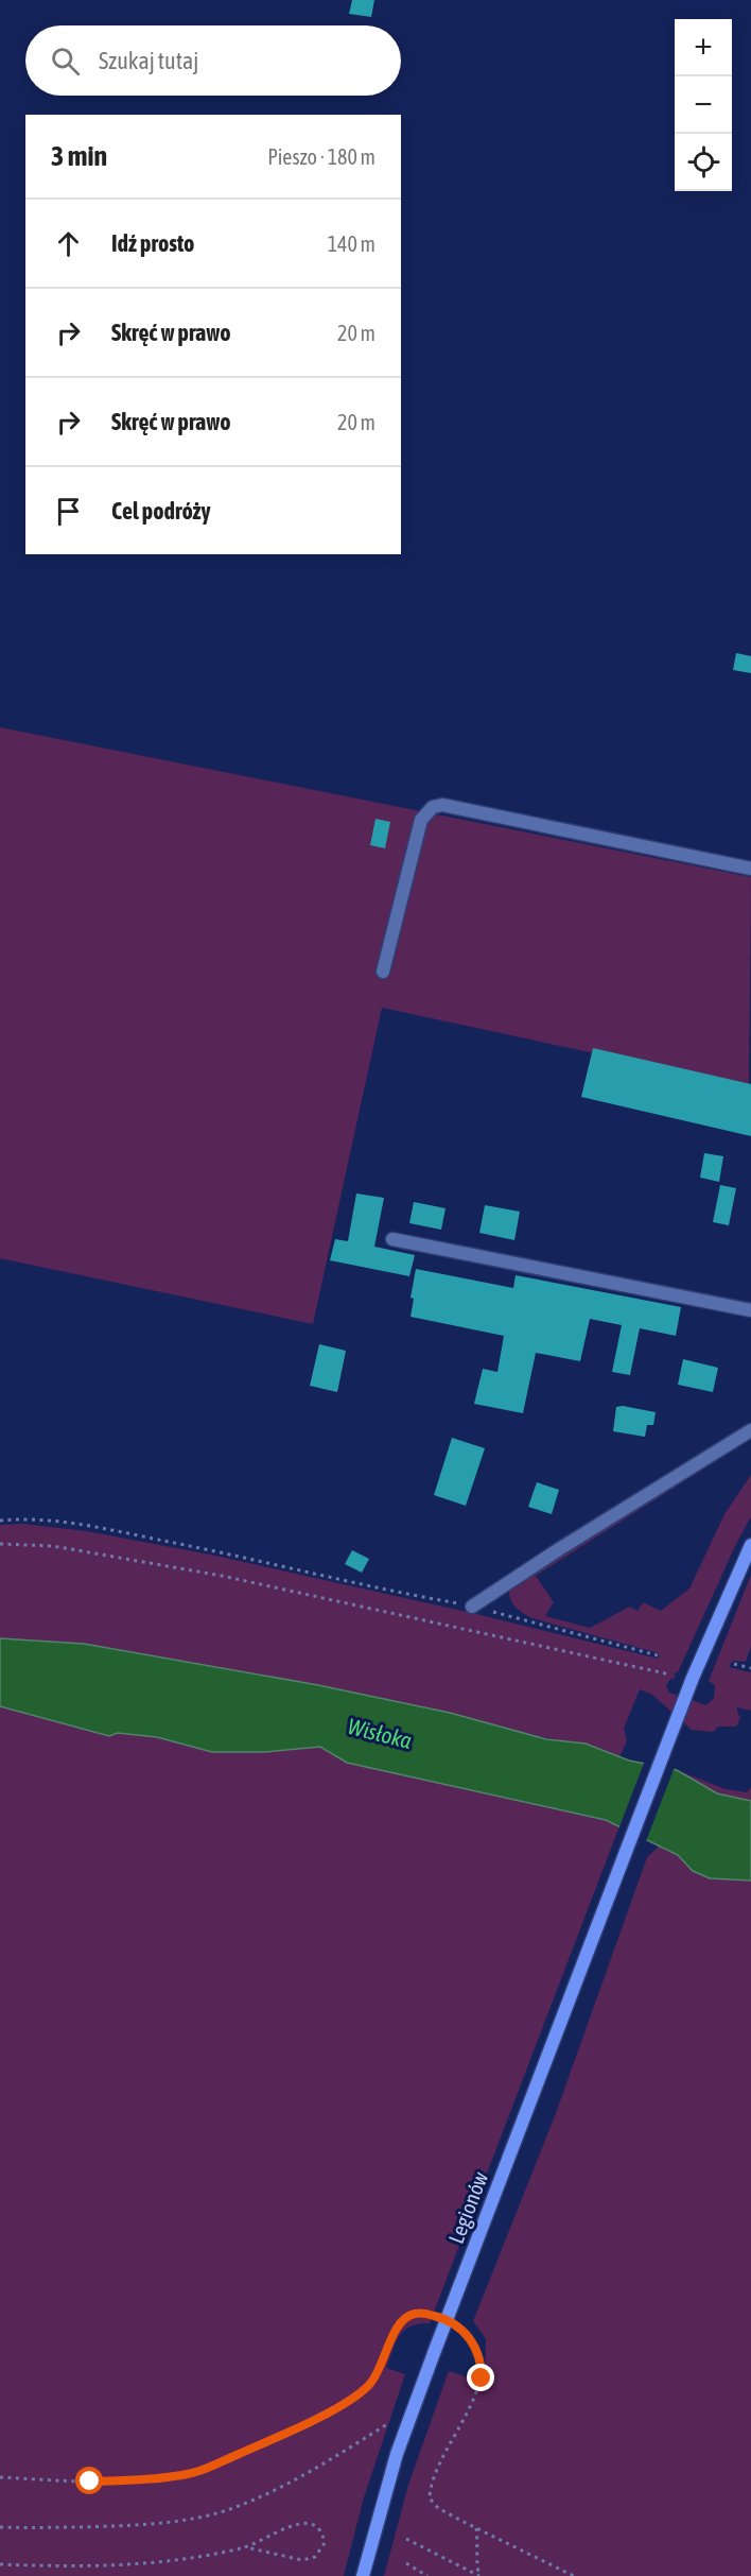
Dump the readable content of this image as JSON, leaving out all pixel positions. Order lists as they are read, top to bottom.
{
  "streets": {
    "street": ["Legionów"]
  },
  "water": ["Wisłoka"],
  "page": {
    "map_buttons": ["+", "−"],
    "search": "Szukaj tutaj",
    "heading": ["3 min", "Pieszo · 180 m"],
    "list": [
      ["Idź prosto", "140 m"],
      ["Skręć w prawo", "20 m"],
      ["Skręć w prawo", "20 m"],
      "Cel podróży"
    ]
  }
}
